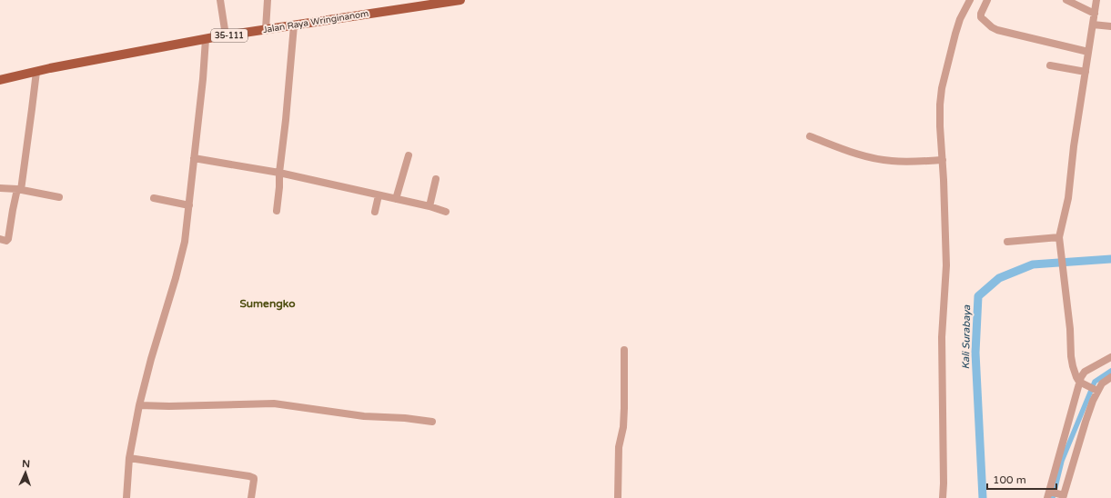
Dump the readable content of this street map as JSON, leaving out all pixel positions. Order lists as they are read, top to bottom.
{
  "streets": {
    "main road": ["Jalan Raya Wringinanom", "35-111"]
  },
  "districts": ["Sumengko"],
  "water": ["Kali Surabaya"],
  "scale_bar": "100 m",
  "north": "top"
}
